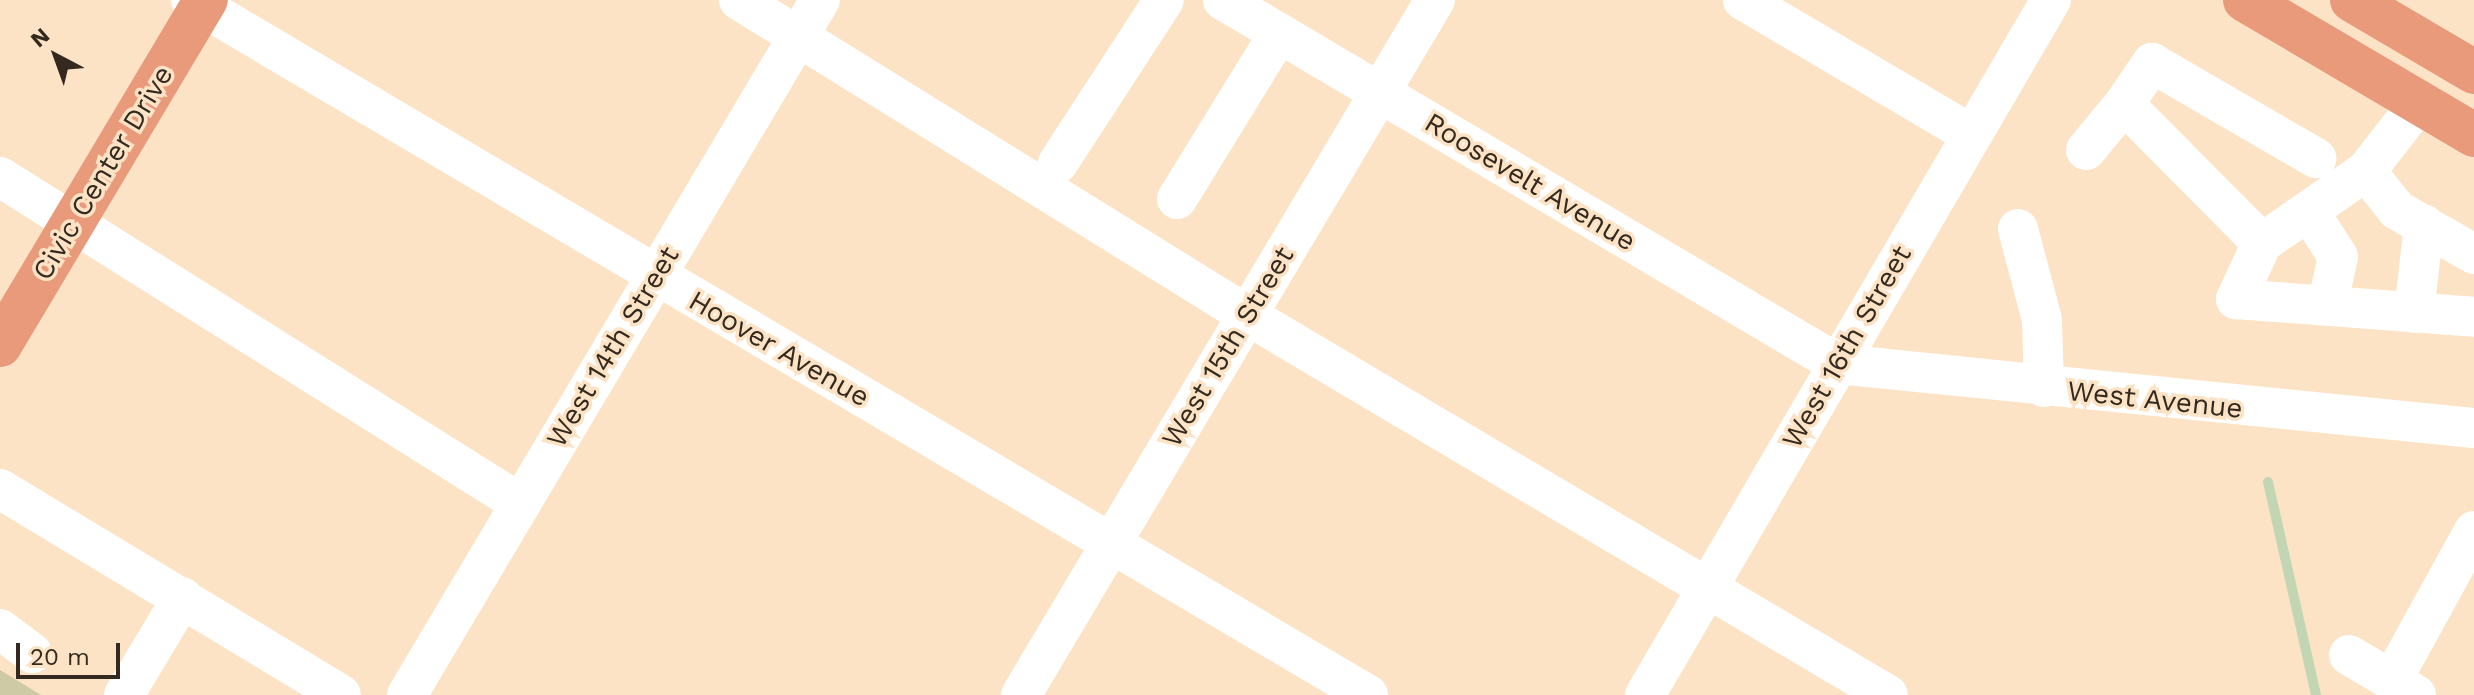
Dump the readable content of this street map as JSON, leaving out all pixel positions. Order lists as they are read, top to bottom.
{
  "streets": {
    "main road": ["Civic Center Drive"],
    "street": [
      "Roosevelt Avenue",
      "West 14th Street",
      "West 15th Street",
      "West 16th Street",
      "Hoover Avenue",
      "West Avenue"
    ]
  },
  "crossings": [
    ["Civic Center Drive", "Hoover Avenue"],
    ["Roosevelt Avenue", "West 15th Street"],
    ["Roosevelt Avenue", "West 16th Street"],
    ["Roosevelt Avenue", "West Avenue"],
    ["West 14th Street", "Hoover Avenue"],
    ["West 15th Street", "Hoover Avenue"],
    ["West 16th Street", "West Avenue"]
  ],
  "scale_bar": "20 m",
  "north": "top left"
}
